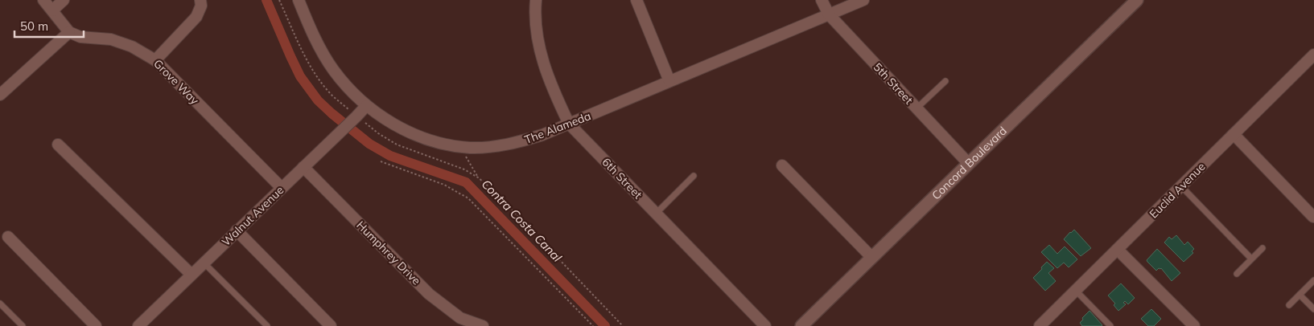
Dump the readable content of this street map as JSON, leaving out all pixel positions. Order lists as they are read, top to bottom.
{
  "streets": {
    "street": [
      "Grove Way",
      "5th Street",
      "The Alameda",
      "Concord Boulevard",
      "6th Street",
      "Euclid Avenue",
      "Walnut Avenue",
      "Humphrey Drive"
    ]
  },
  "crossings": [
    ["Grove Way", "Walnut Avenue"],
    ["5th Street", "The Alameda"],
    ["5th Street", "Concord Boulevard"],
    ["The Alameda", "6th Street"],
    ["The Alameda", "Walnut Avenue"],
    ["Walnut Avenue", "Humphrey Drive"]
  ],
  "water": ["Contra Costa Canal"],
  "scale_bar": "50 m"
}
